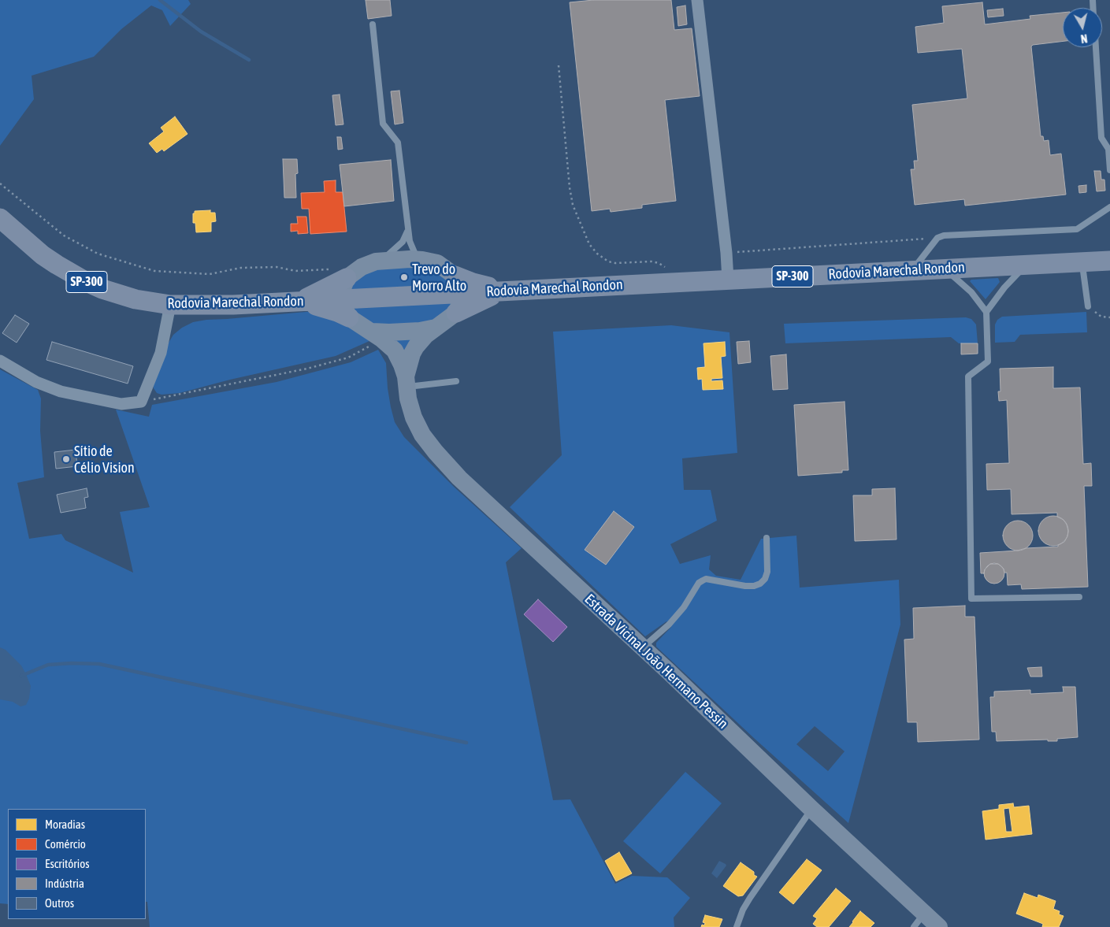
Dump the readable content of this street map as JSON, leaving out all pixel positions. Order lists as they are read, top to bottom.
{
  "streets": {
    "main road": ["Rodovia Marechal Rondon", "SP-300", "Estrada Vicinal João Hermano Pessin"]
  },
  "crossings": [
    ["Rodovia Marechal Rondon", "Estrada Vicinal João Hermano Pessin"]
  ],
  "places": ["Trevo do Morro Alto", "Sítio de Célio Vision"],
  "legend": [
    "Moradias",
    "Comércio",
    "Escritórios",
    "Indústria",
    "Outros"
  ],
  "north": "bottom"
}
